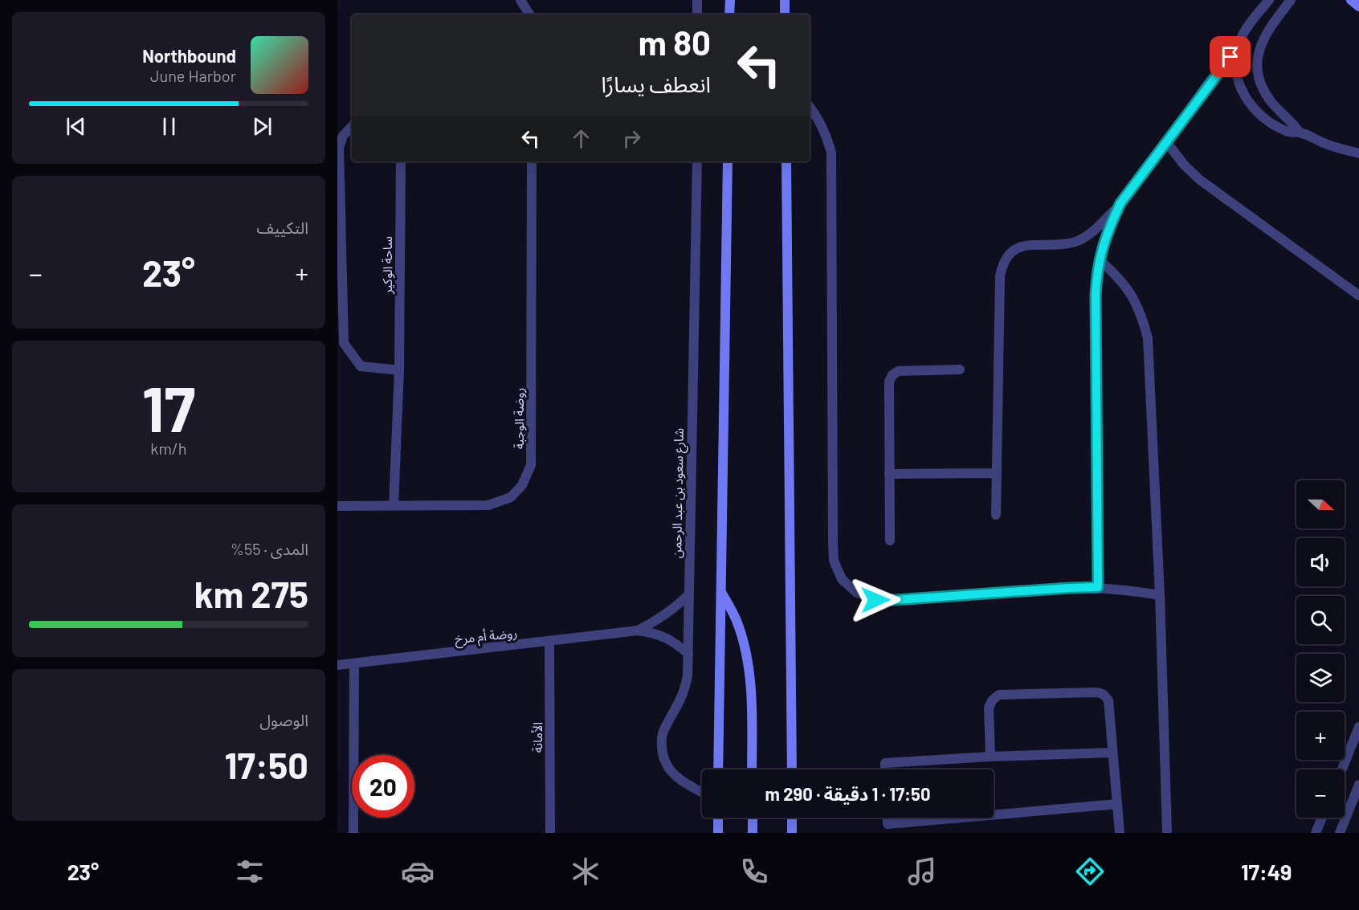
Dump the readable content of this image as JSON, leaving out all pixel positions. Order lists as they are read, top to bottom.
{
  "streets": {
    "street": [
      "ساحة الوكير",
      "روضة الوجبة",
      "شارع سعود بن عبد الرحمن",
      "روضة أم مرخ",
      "الأمانة"
    ]
  },
  "crossings": [
    ["ساحة الوكير", "روضة الوجبة"],
    ["شارع سعود بن عبد الرحمن", "روضة أم مرخ"],
    ["روضة أم مرخ", "الأمانة"]
  ],
  "north": "right",
  "page": {
    "turn": ["80 m", "انعطف يسارًا"],
    "song": ["Northbound", "June Harbor"],
    "tile": [
      "التكييف",
      ["17", "km/h"],
      ["المدى · 55%", "275 km"],
      ["الوصول", "17:50"]
    ],
    "heat": ["−", "23°", "+"],
    "map_buttons": ["+", "−"],
    "limit": "20",
    "trip": "17:50 · 1 دقيقة · 290 m",
    "tabs": ["17:49", "23°"]
  }
}
